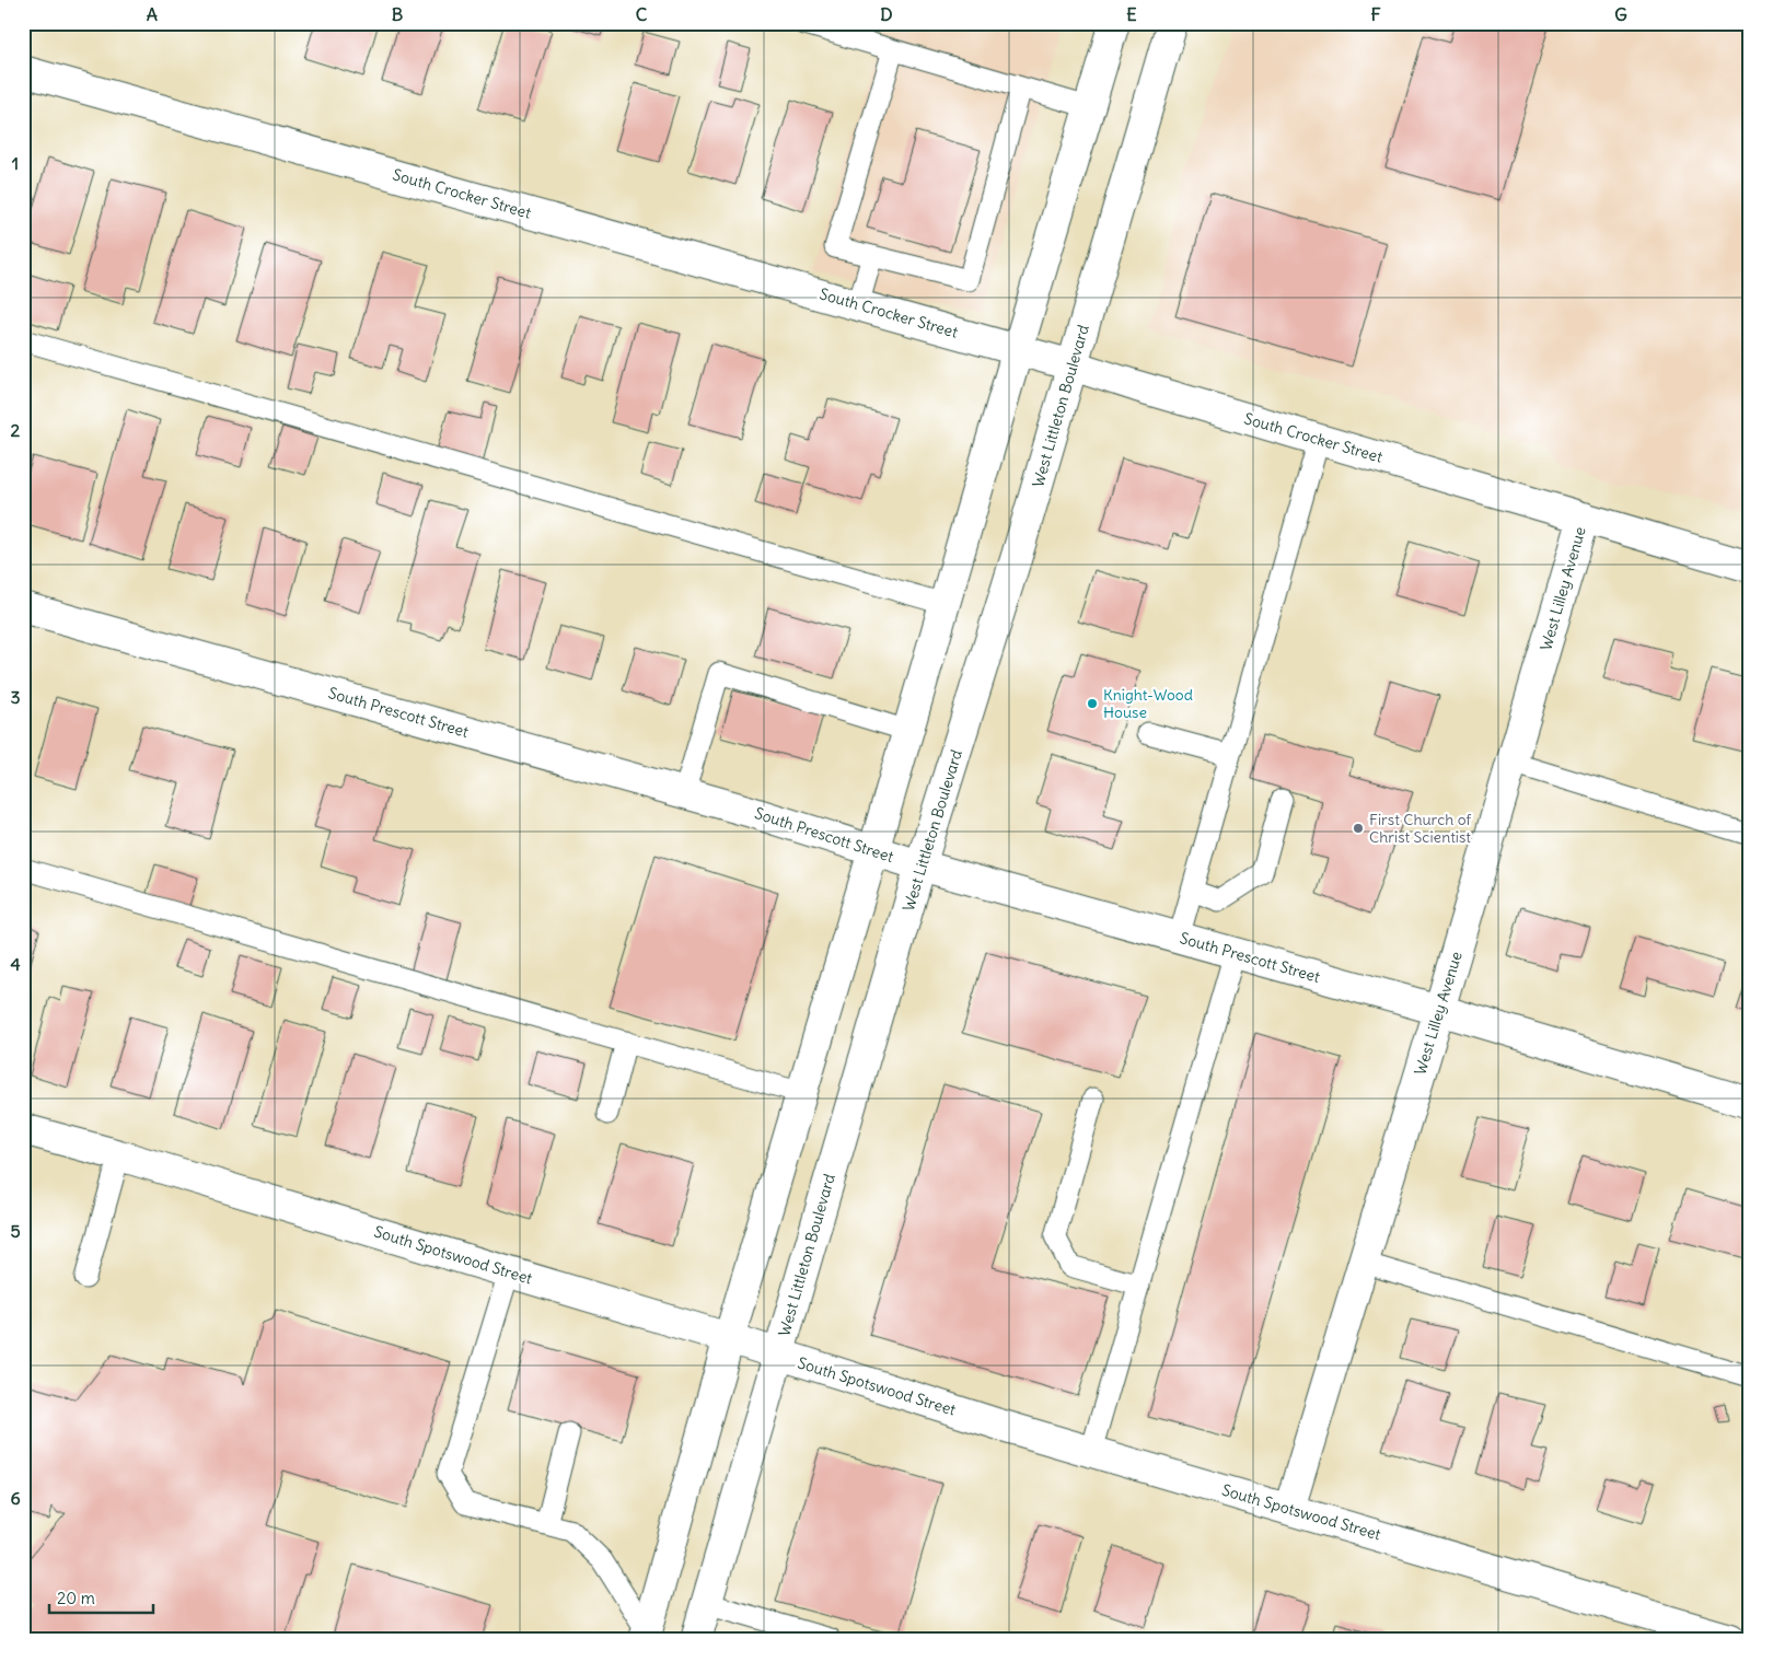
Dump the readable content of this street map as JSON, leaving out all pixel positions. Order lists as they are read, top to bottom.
{
  "streets": {
    "street": [
      "South Crocker Street",
      "West Littleton Boulevard",
      "West Lilley Avenue",
      "South Prescott Street",
      "South Spotswood Street"
    ]
  },
  "crossings": [
    ["South Crocker Street", "West Littleton Boulevard"],
    ["South Crocker Street", "West Lilley Avenue"],
    ["West Littleton Boulevard", "South Prescott Street"],
    ["West Littleton Boulevard", "South Spotswood Street"],
    ["West Lilley Avenue", "South Prescott Street"],
    ["West Lilley Avenue", "South Spotswood Street"]
  ],
  "places": ["Knight-Wood House", "First Church of Christ Scientist"],
  "scale_bar": "20 m",
  "grid": {
    "columns": [
      "A",
      "B",
      "C",
      "D",
      "E",
      "F",
      "G"
    ],
    "rows": [
      "1",
      "2",
      "3",
      "4",
      "5",
      "6"
    ]
  }
}
